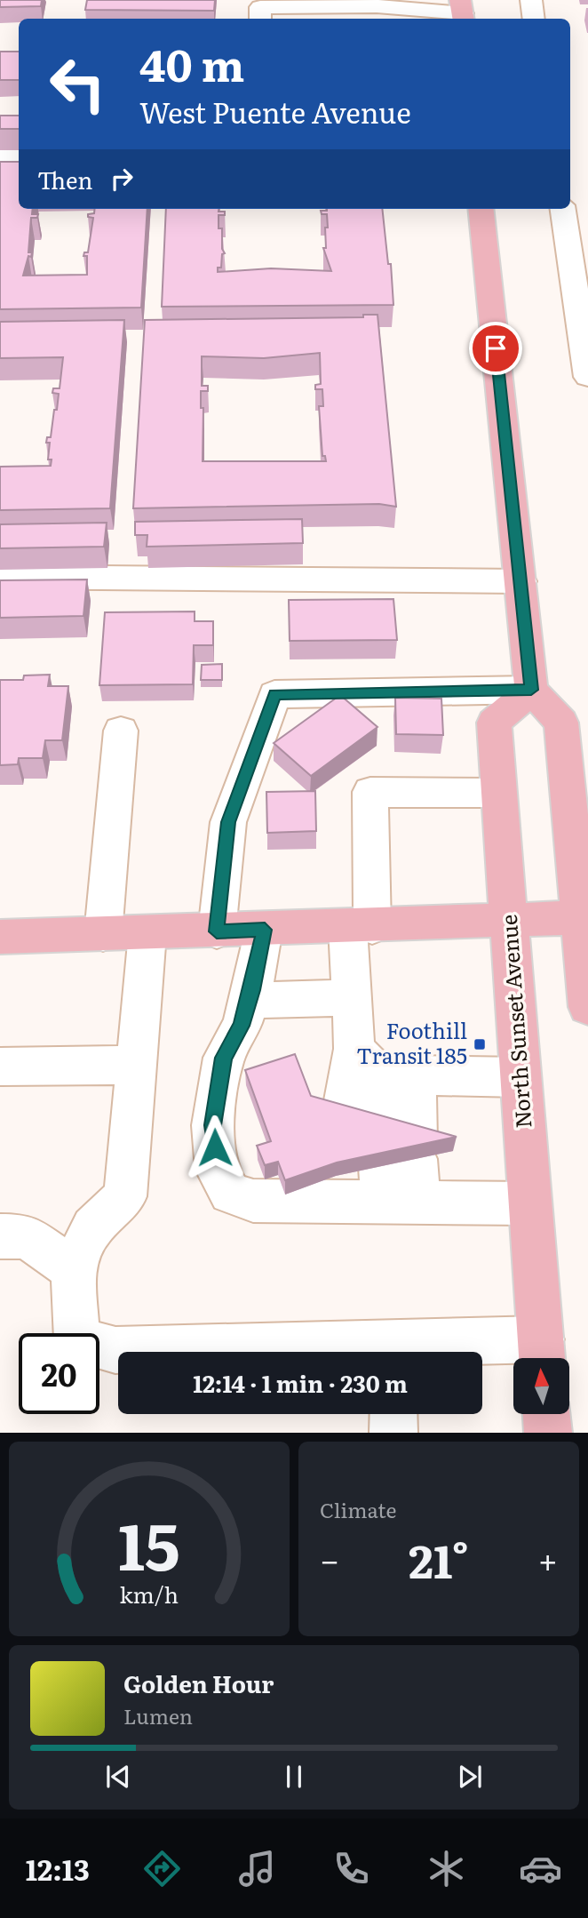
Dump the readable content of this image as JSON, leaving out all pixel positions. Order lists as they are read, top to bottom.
{
  "streets": {
    "main road": ["North Sunset Avenue"]
  },
  "places": {
    "transit": ["Foothill Transit 185"]
  },
  "north": "top",
  "page": {
    "turn": ["40 m", "West Puente Avenue"],
    "then": "Then",
    "limit": "20",
    "trip": "12:14 · 1 min · 230 m",
    "tile": "Climate",
    "heat": ["−", "21°", "+"],
    "song": ["Golden Hour", "Lumen"],
    "tabs": "12:13",
    "gauge": ["15", "km/h"]
  }
}
